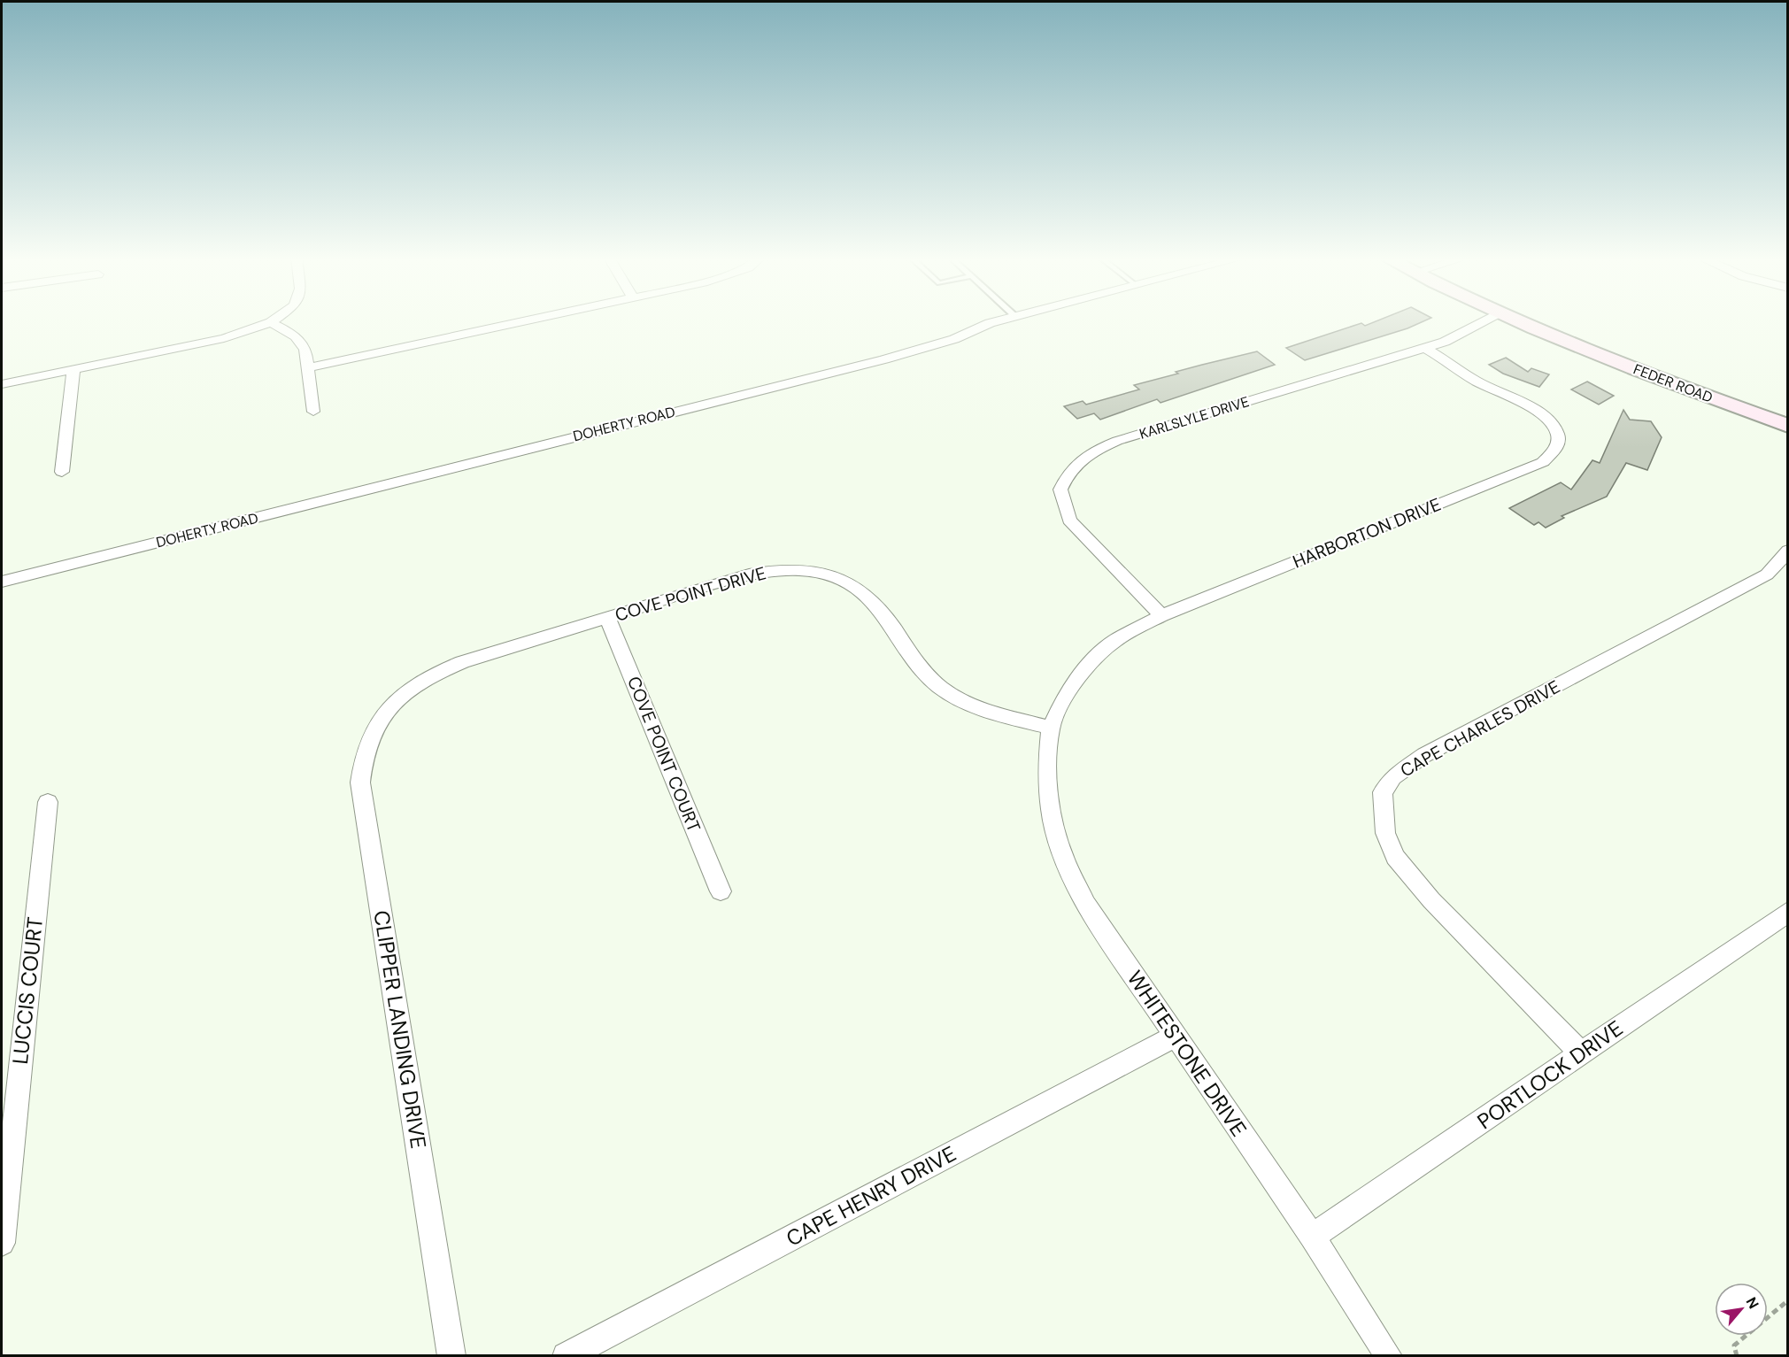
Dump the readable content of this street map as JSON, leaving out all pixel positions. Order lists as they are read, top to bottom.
{
  "streets": {
    "main road": ["FEDER ROAD"],
    "street": [
      "KARLSLYLE DRIVE",
      "DOHERTY ROAD",
      "HARBORTON DRIVE",
      "COVE POINT DRIVE",
      "CAPE CHARLES DRIVE",
      "COVE POINT COURT",
      "LUCCIS COURT",
      "CLIPPER LANDING DRIVE",
      "WHITESTONE DRIVE",
      "PORTLOCK DRIVE",
      "CAPE HENRY DRIVE"
    ]
  },
  "crossings": [
    ["KARLSLYLE DRIVE", "HARBORTON DRIVE"],
    ["HARBORTON DRIVE", "COVE POINT DRIVE"],
    ["HARBORTON DRIVE", "WHITESTONE DRIVE"],
    ["COVE POINT DRIVE", "COVE POINT COURT"],
    ["COVE POINT DRIVE", "CLIPPER LANDING DRIVE"],
    ["COVE POINT DRIVE", "WHITESTONE DRIVE"],
    ["CAPE CHARLES DRIVE", "PORTLOCK DRIVE"],
    ["WHITESTONE DRIVE", "PORTLOCK DRIVE"],
    ["WHITESTONE DRIVE", "CAPE HENRY DRIVE"]
  ],
  "north": "top right"
}
